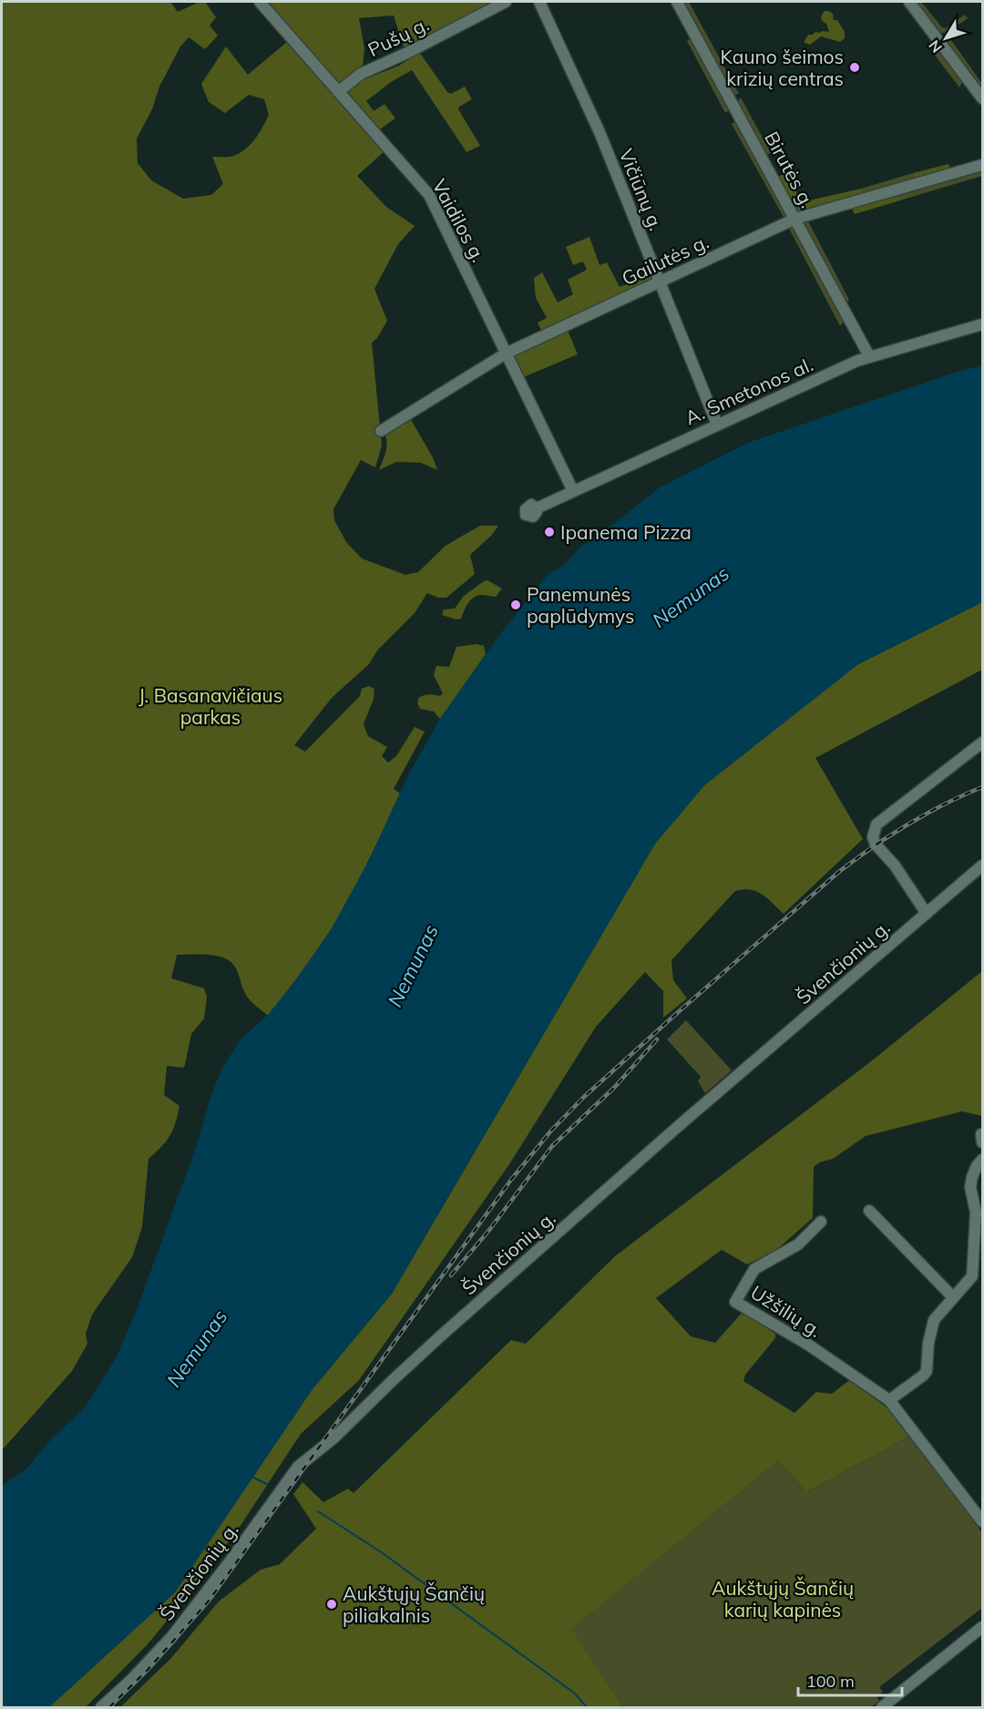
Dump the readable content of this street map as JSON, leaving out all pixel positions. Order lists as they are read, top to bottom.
{
  "streets": {
    "street": [
      "Pušų g.",
      "Birutės g.",
      "Vičiūnų g.",
      "Vaidilos g.",
      "Gailutės g.",
      "A. Smetonos al.",
      "Švenčionių g.",
      "Užšilių g."
    ]
  },
  "crossings": [
    ["Pušų g.", "Vaidilos g."],
    ["Birutės g.", "Gailutės g."],
    ["Birutės g.", "A. Smetonos al."],
    ["Vičiūnų g.", "Gailutės g."],
    ["Vičiūnų g.", "A. Smetonos al."],
    ["Vaidilos g.", "Gailutės g."],
    ["Vaidilos g.", "A. Smetonos al."]
  ],
  "water": ["Nemunas"],
  "parks": ["J. Basanavičiaus parkas", "Aukštųjų Šančių karių kapinės"],
  "places": [
    "Kauno šeimos krizių centras",
    "Ipanema Pizza",
    "Panemunės paplūdymys",
    "Aukštųjų Šančių piliakalnis"
  ],
  "scale_bar": "100 m",
  "north": "bottom left"
}
